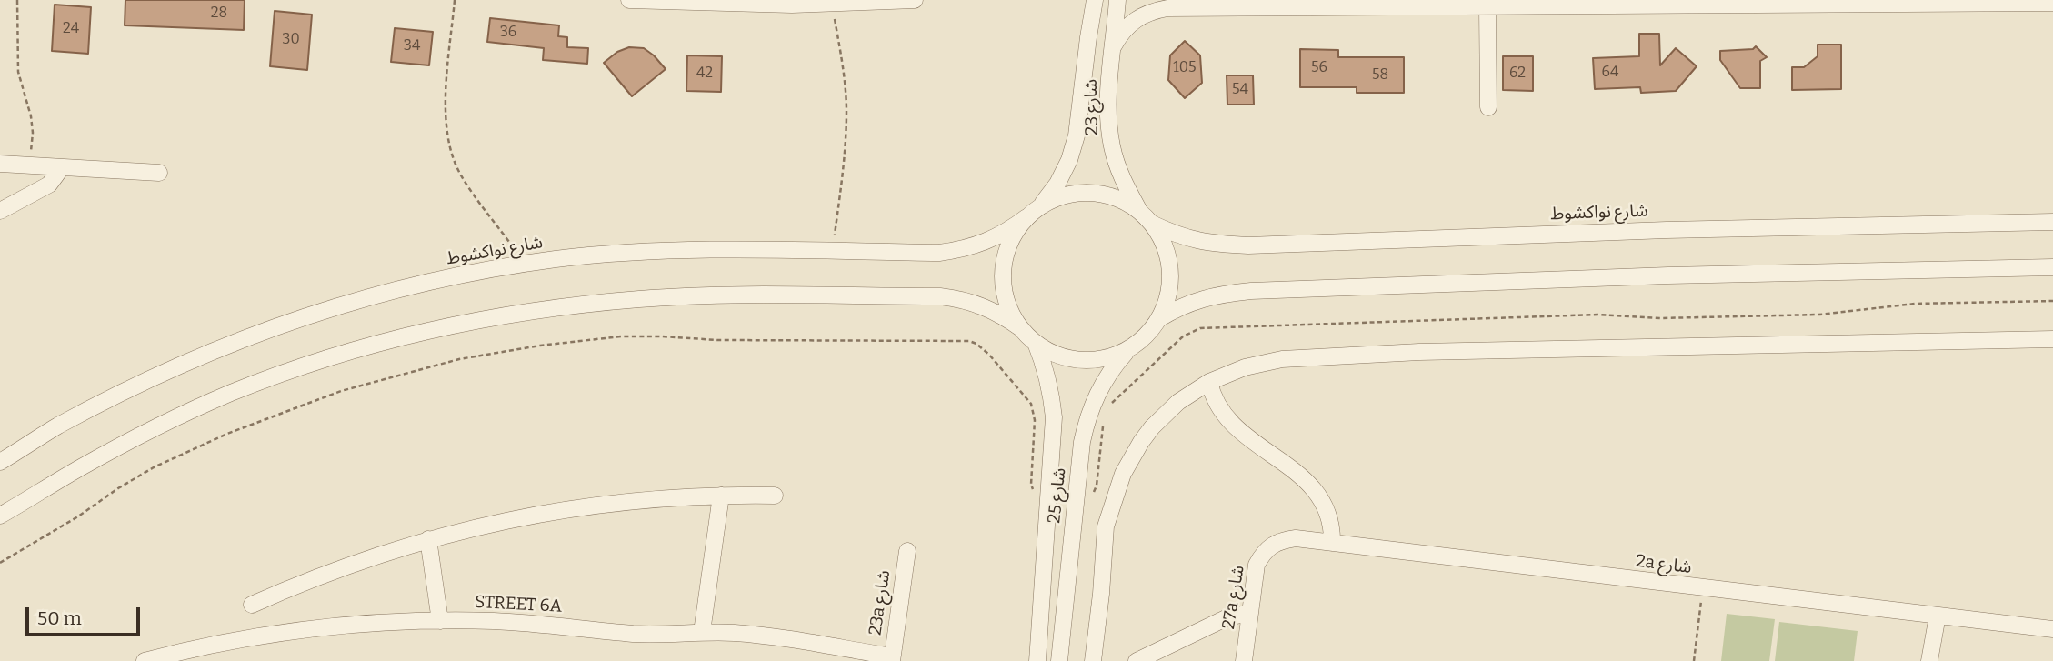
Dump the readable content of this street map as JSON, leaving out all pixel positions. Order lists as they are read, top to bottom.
{
  "streets": {
    "street": [
      "شارع 23",
      "شارع نواكشوط",
      "شارع 25",
      "2a شارع",
      "27a شارع",
      "23a شارع",
      "STREET 6A"
    ]
  },
  "crossings": [
    ["شارع 23", "شارع نواكشوط"],
    ["شارع 23", "شارع 25"],
    ["شارع نواكشوط", "شارع 25"],
    ["2a شارع", "27a شارع"],
    ["23a شارع", "STREET 6A"]
  ],
  "house_numbers": [
    "28",
    "24",
    "36",
    "30",
    "34",
    "105",
    "56",
    "64",
    "42",
    "62",
    "58",
    "54"
  ],
  "scale_bar": "50 m"
}
